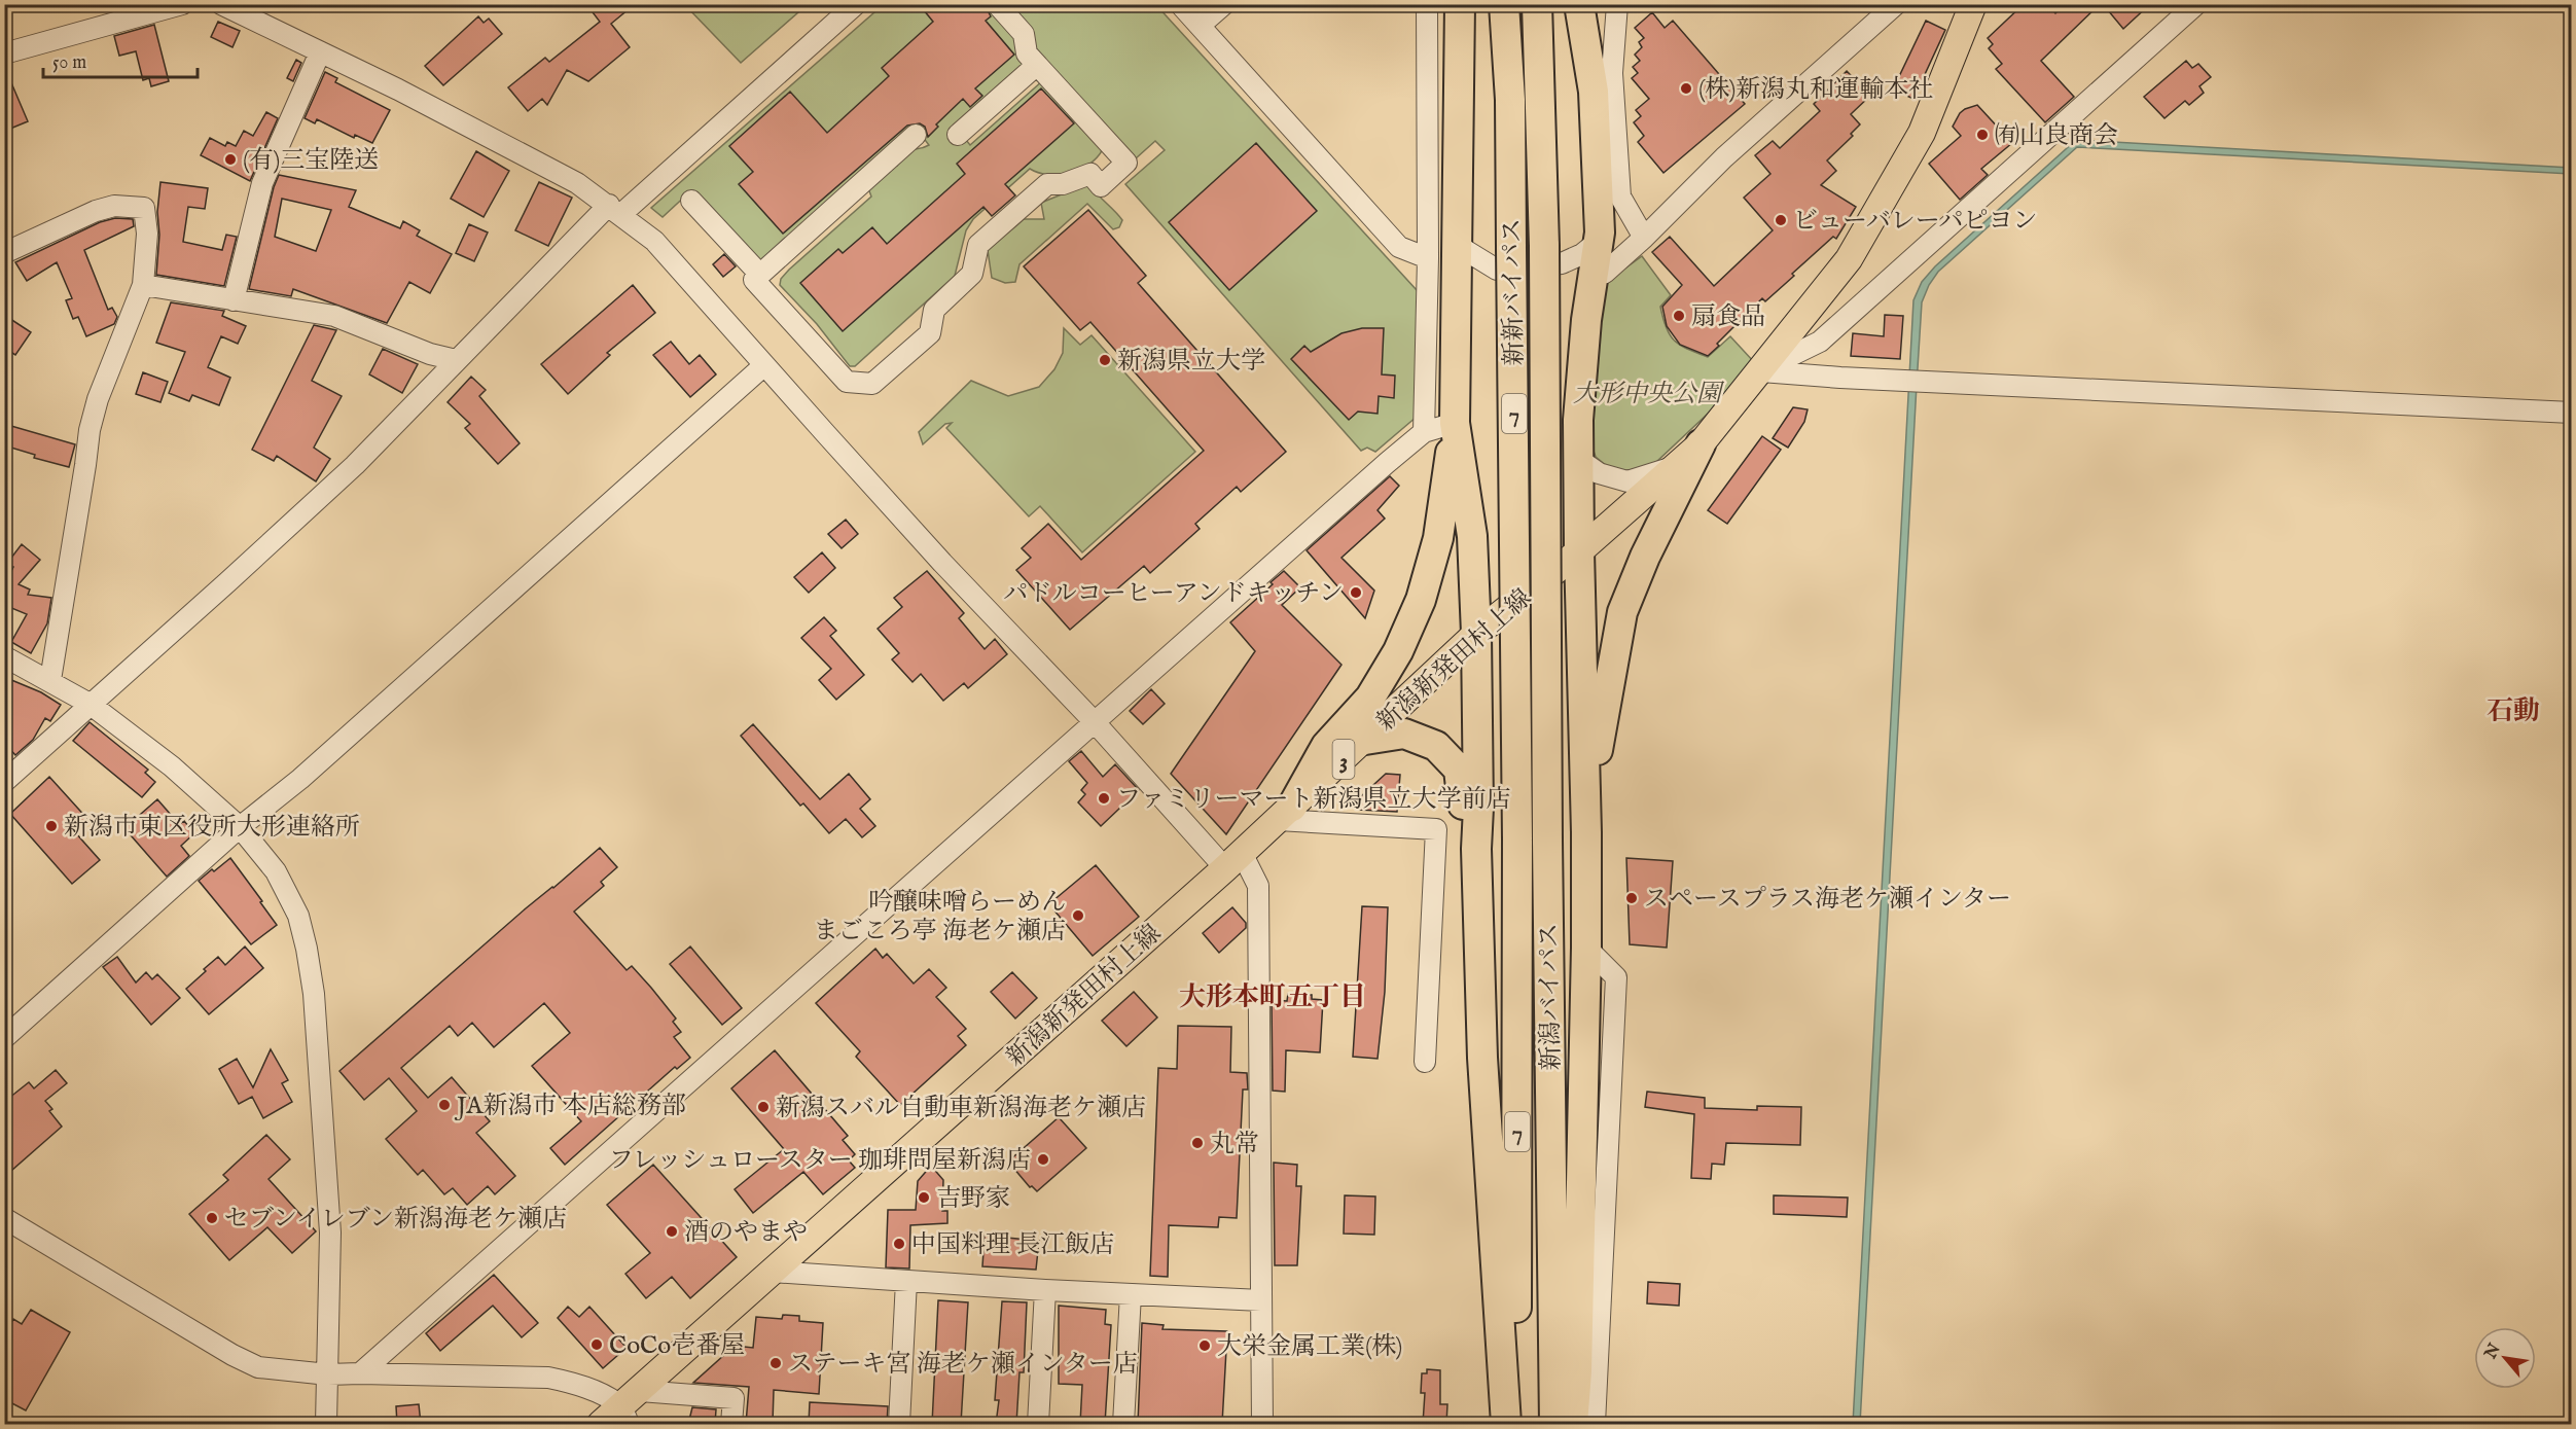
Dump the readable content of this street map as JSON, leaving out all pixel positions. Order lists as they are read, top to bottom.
{
  "streets": {
    "highway": ["新新バイパス", "7", "新潟バイパス"],
    "main road": ["新潟新発田村上線", "3"]
  },
  "crossings": [
    ["新新バイパス", "新潟バイパス"]
  ],
  "districts": ["石動", "大形本町五丁目"],
  "parks": ["大形中央公園"],
  "places": [
    "(株)新潟丸和運輸本社",
    "㈲山良商会",
    "(有)三宝陸送",
    "ビューバレーパピヨン",
    "扇食品",
    "新潟県立大学",
    "パドルコーヒーアンドキッチン",
    "ファミリーマート新潟県立大学前店",
    "新潟市東区役所大形連絡所",
    "スペースプラス海老ケ瀬インター",
    "吟醸味噌らーめん まごころ亭 海老ケ瀬店",
    "JA新潟市 本店総務部",
    "新潟スバル自動車新潟海老ケ瀬店",
    "丸常",
    "フレッシュロースター 珈琲問屋新潟店",
    "吉野家",
    "セブンイレブン新潟海老ケ瀬店",
    "酒のやまや",
    "中国料理 長江飯店",
    "CoCo壱番屋",
    "大栄金属工業(株)",
    "ステーキ宮 海老ケ瀬インター店"
  ],
  "scale_bar": "50 m",
  "north": "top left"
}
